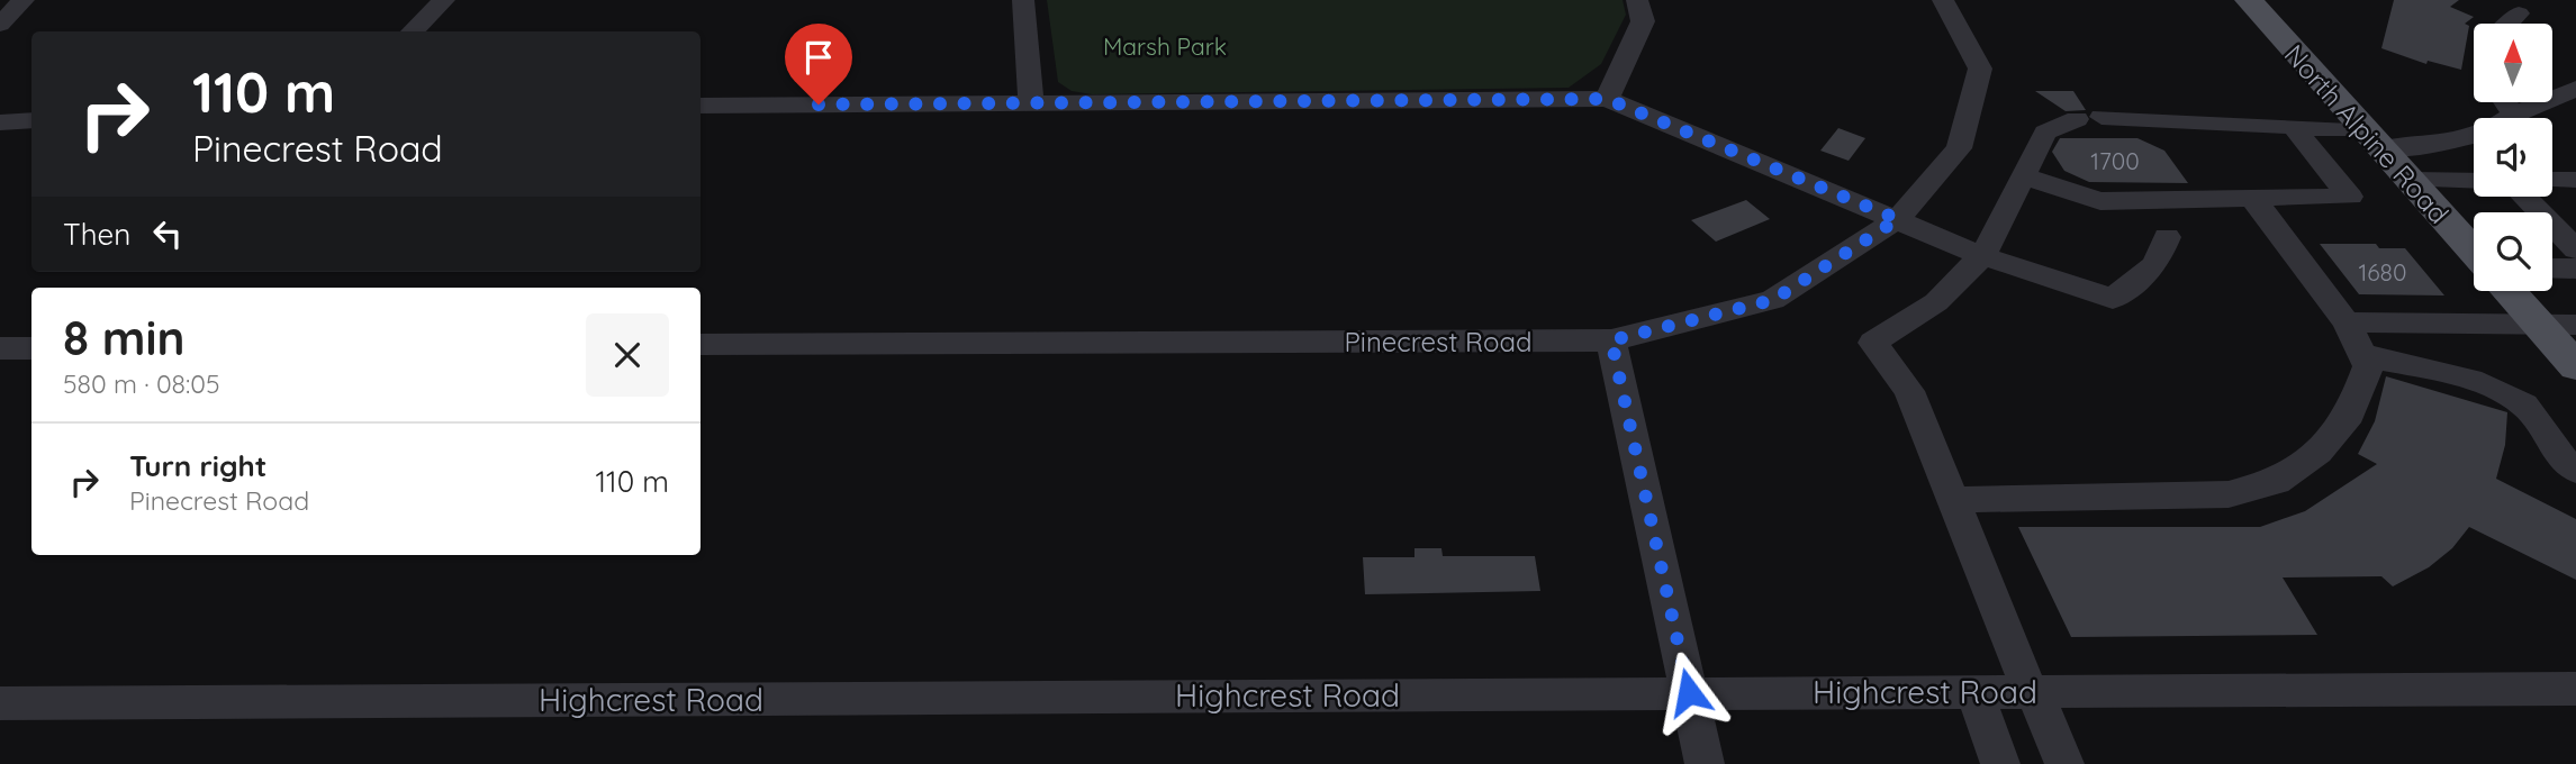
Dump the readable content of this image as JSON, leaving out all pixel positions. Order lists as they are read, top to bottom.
{
  "streets": {
    "main road": ["North Alpine Road"],
    "street": ["Pinecrest Road", "Highcrest Road"]
  },
  "parks": ["Marsh Park"],
  "house_numbers": ["1700", "1680"],
  "north": "top",
  "page": {
    "turn": ["110 m", "Pinecrest Road"],
    "then": "Then",
    "heading": ["8 min", "580 m · 08:05"],
    "list": [
      {
        "name": "Turn right",
        "note": "Pinecrest Road",
        "value": "110 m"
      }
    ]
  }
}
